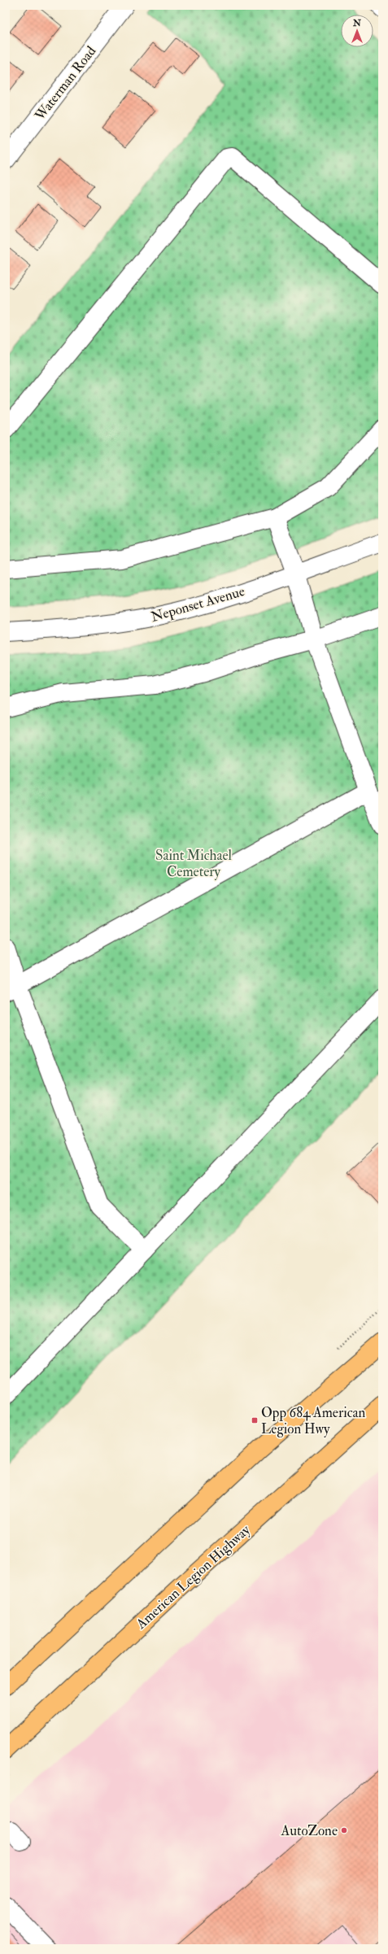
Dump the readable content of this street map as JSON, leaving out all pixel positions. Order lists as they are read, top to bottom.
{
  "streets": {
    "main road": ["American Legion Highway"],
    "street": ["Waterman Road", "Neponset Avenue"]
  },
  "parks": ["Saint Michael Cemetery"],
  "places": {
    "transit": ["Opp 684 American Legion Hwy"],
    "other": ["AutoZone"]
  },
  "north": "top"
}
